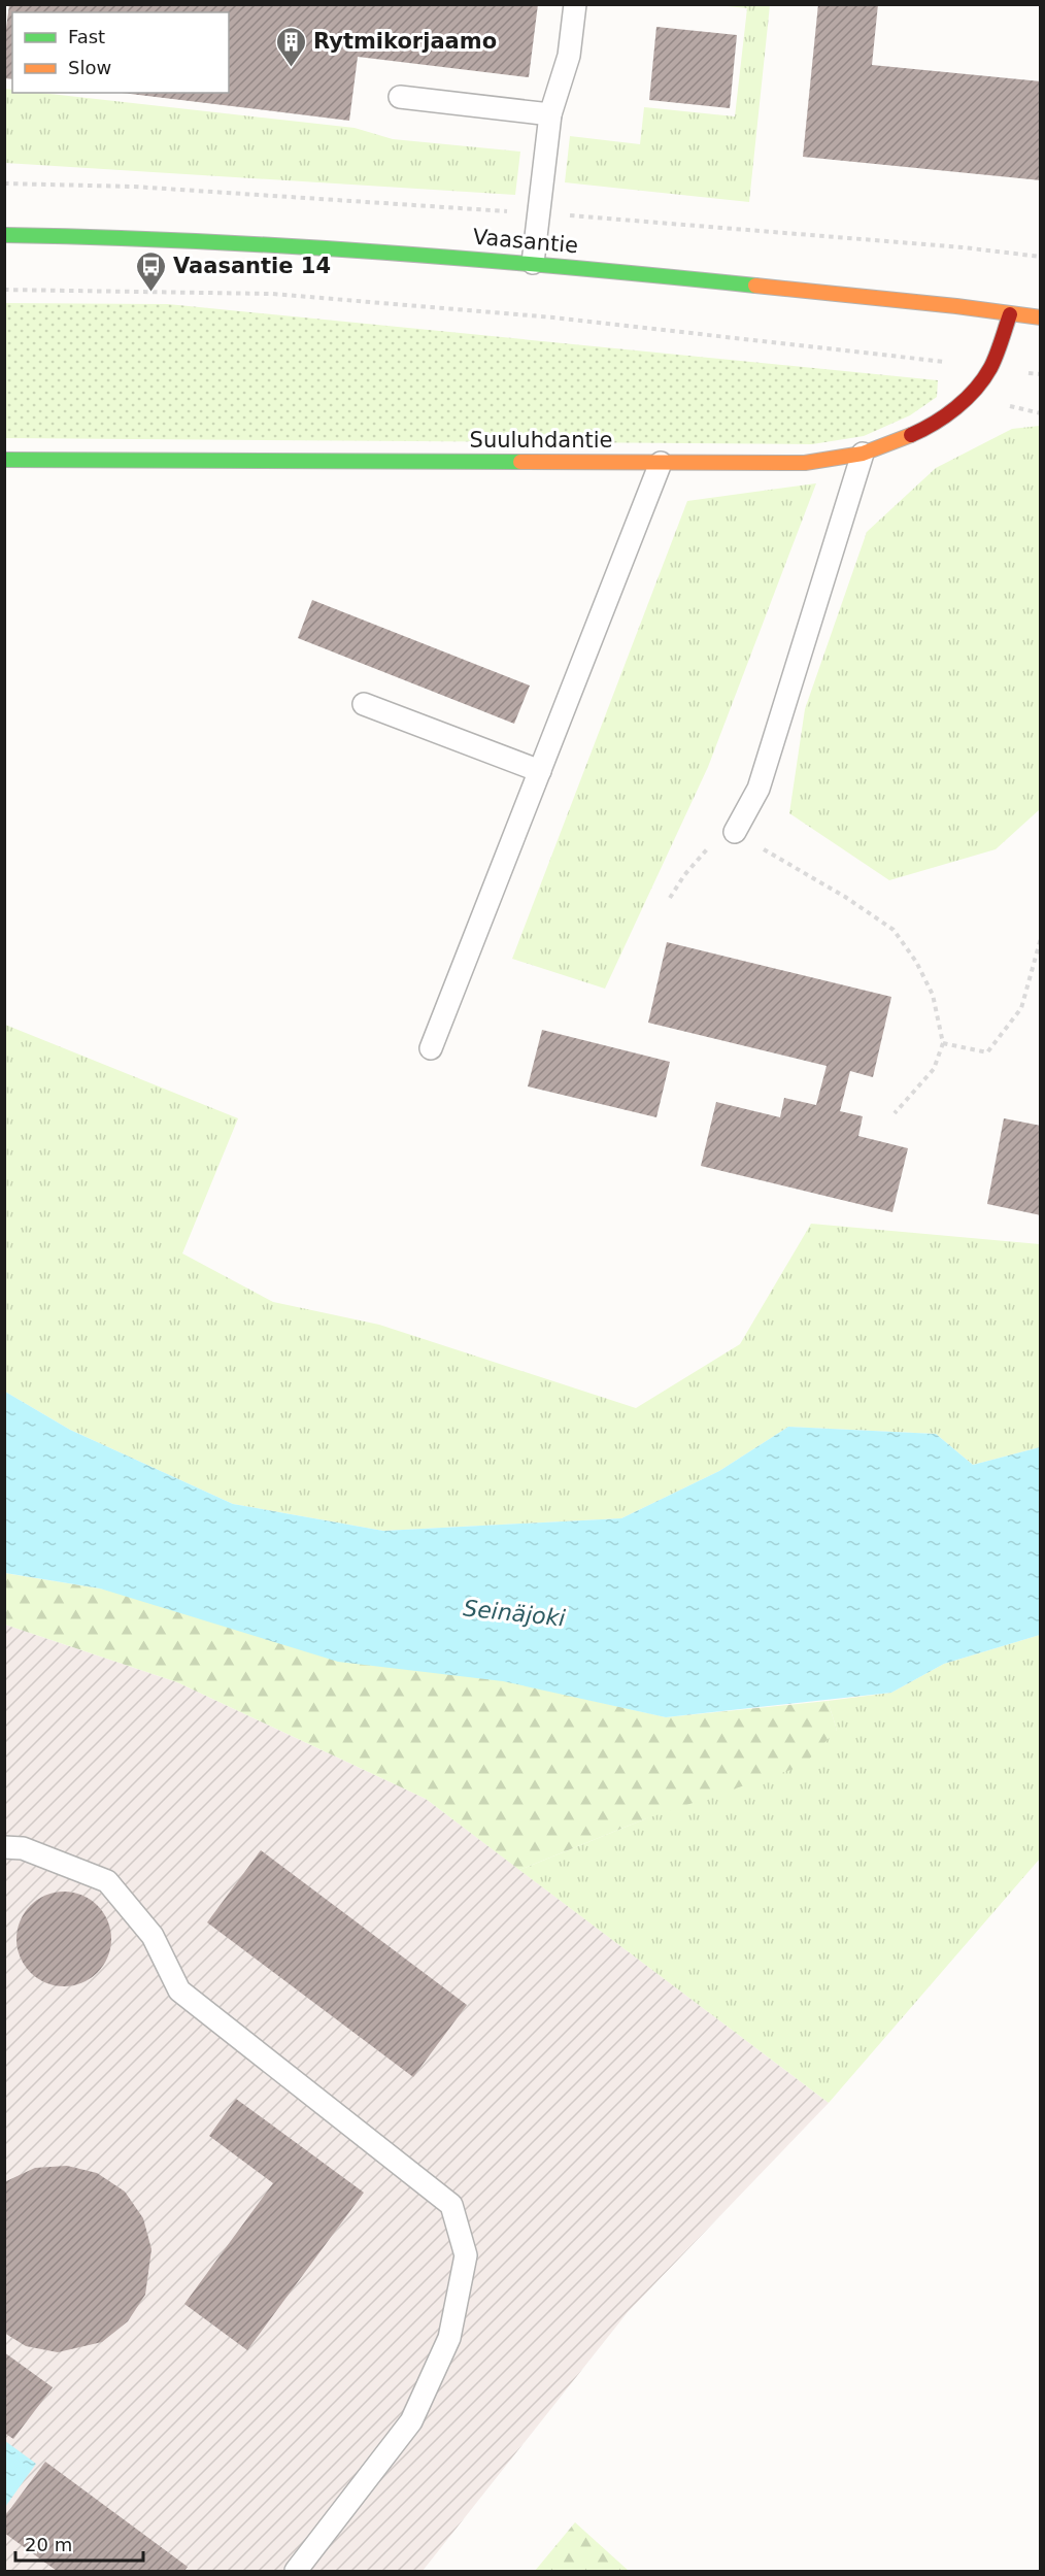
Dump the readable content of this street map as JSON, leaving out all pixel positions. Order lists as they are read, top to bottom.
{
  "streets": {
    "street": ["Vaasantie", "Suuluhdantie"]
  },
  "crossings": [
    ["Vaasantie", "Suuluhdantie"]
  ],
  "water": ["Seinäjoki"],
  "places": {
    "building": ["Rytmikorjaamo"],
    "bus stop": ["Vaasantie 14"]
  },
  "legend": ["Fast", "Slow"],
  "scale_bar": "20 m"
}
